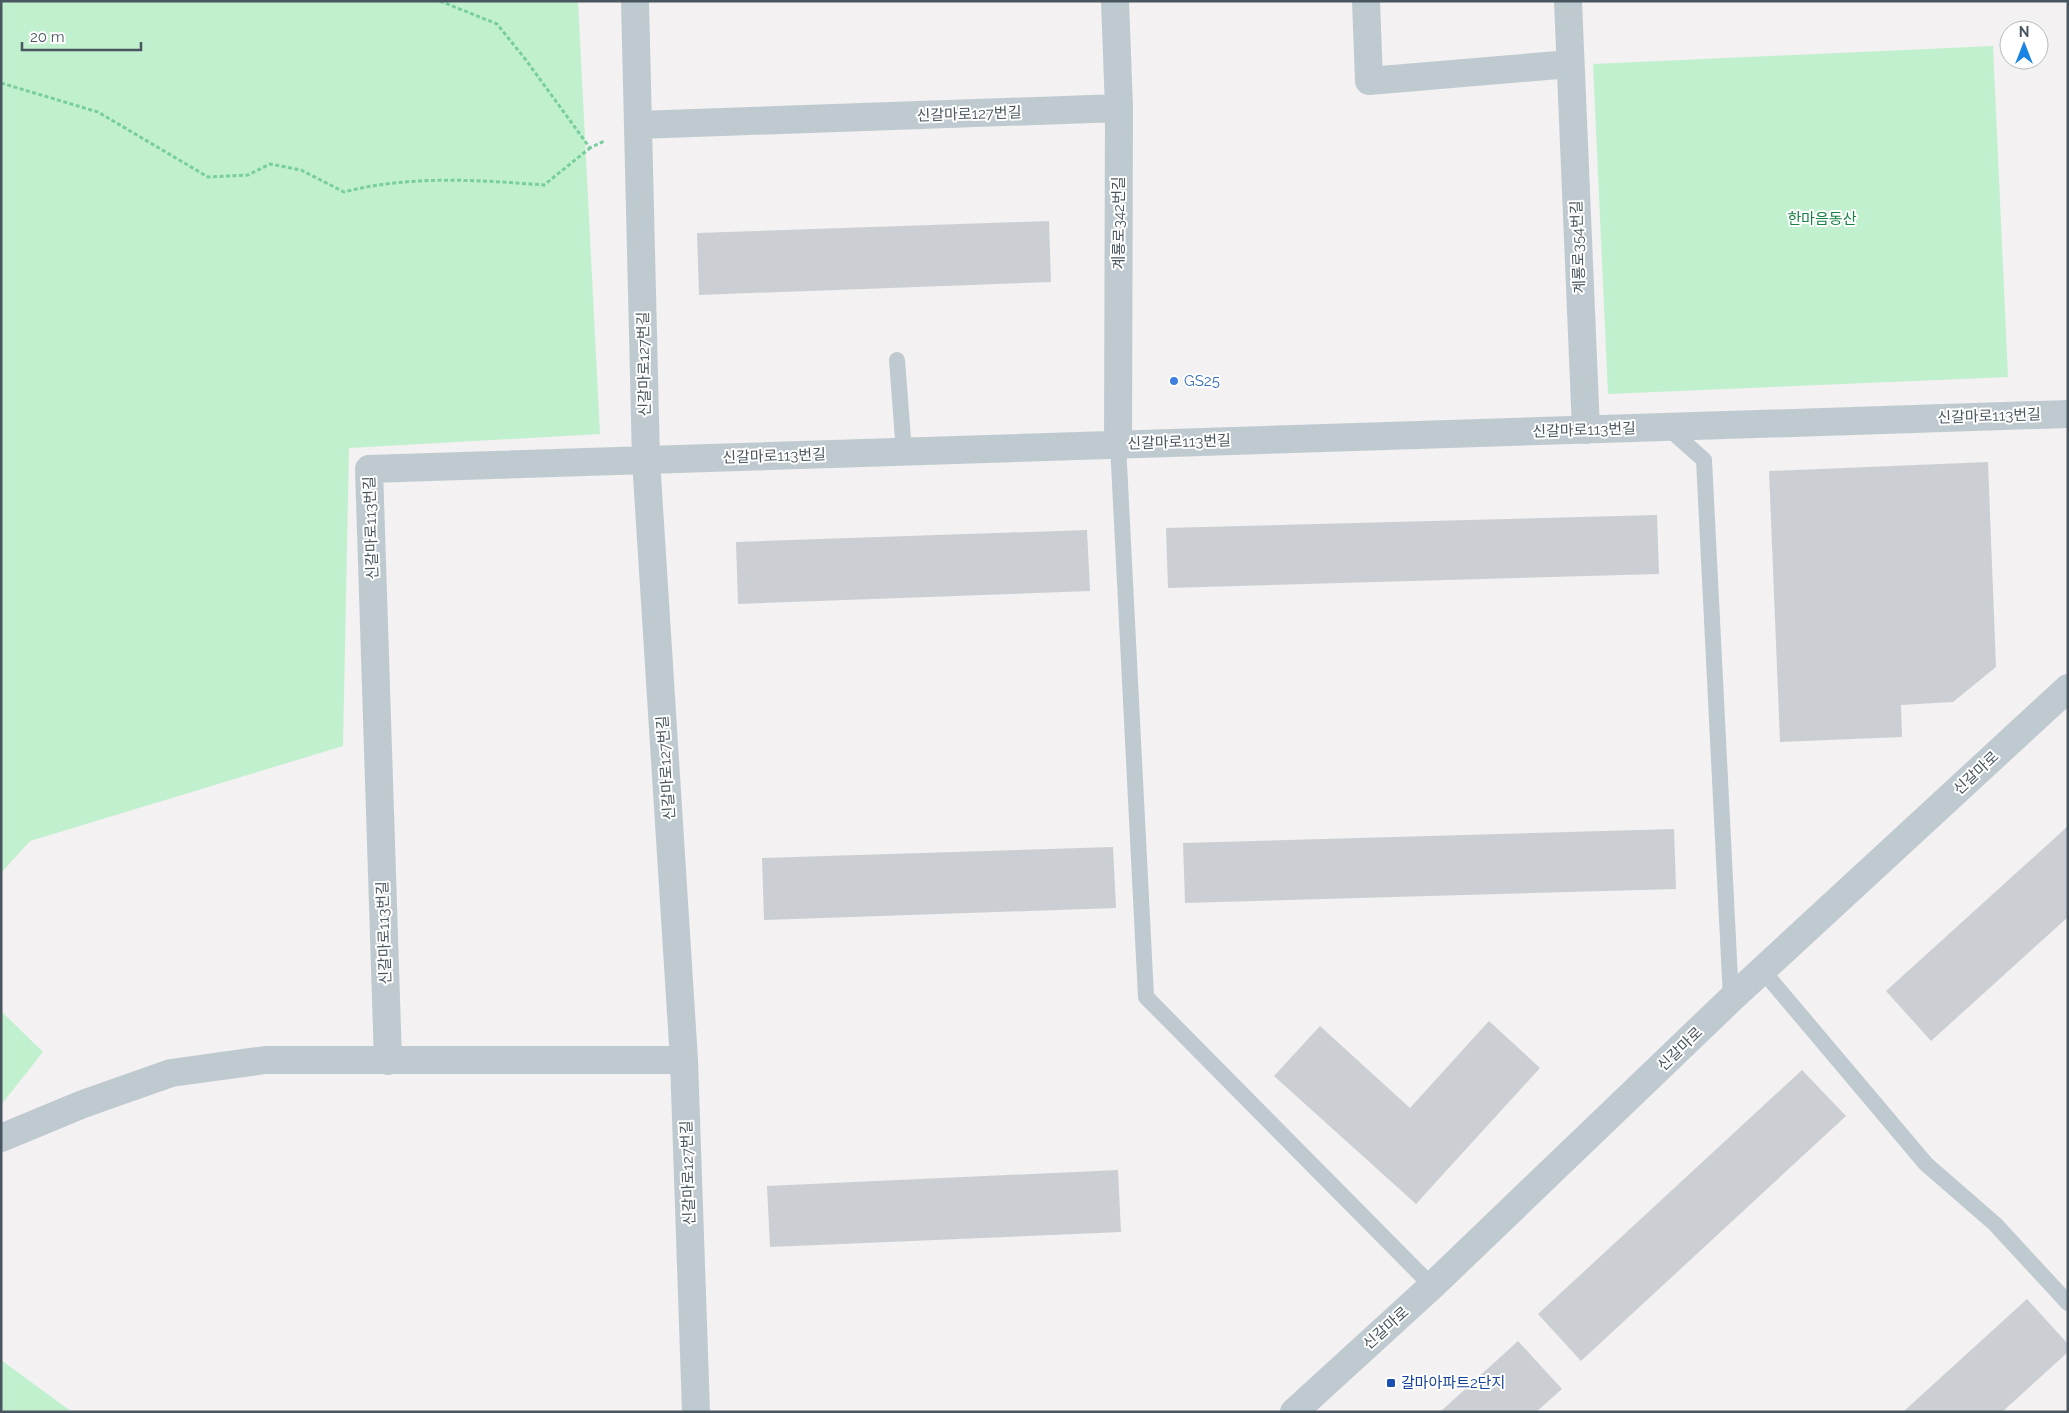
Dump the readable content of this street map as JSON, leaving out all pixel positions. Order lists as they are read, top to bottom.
{
  "streets": {
    "street": [
      "신갈마로127번길",
      "계룡로342번길",
      "계룡로354번길",
      "신갈마로113번길",
      "신갈마로"
    ]
  },
  "crossings": [
    ["신갈마로127번길", "계룡로342번길"],
    ["신갈마로127번길", "신갈마로113번길"],
    ["계룡로342번길", "신갈마로113번길"],
    ["계룡로354번길", "신갈마로113번길"]
  ],
  "parks": ["한마음동산"],
  "places": {
    "other": ["GS25"],
    "transit": ["갈마아파트2단지"]
  },
  "scale_bar": "20 m",
  "north": "top"
}
